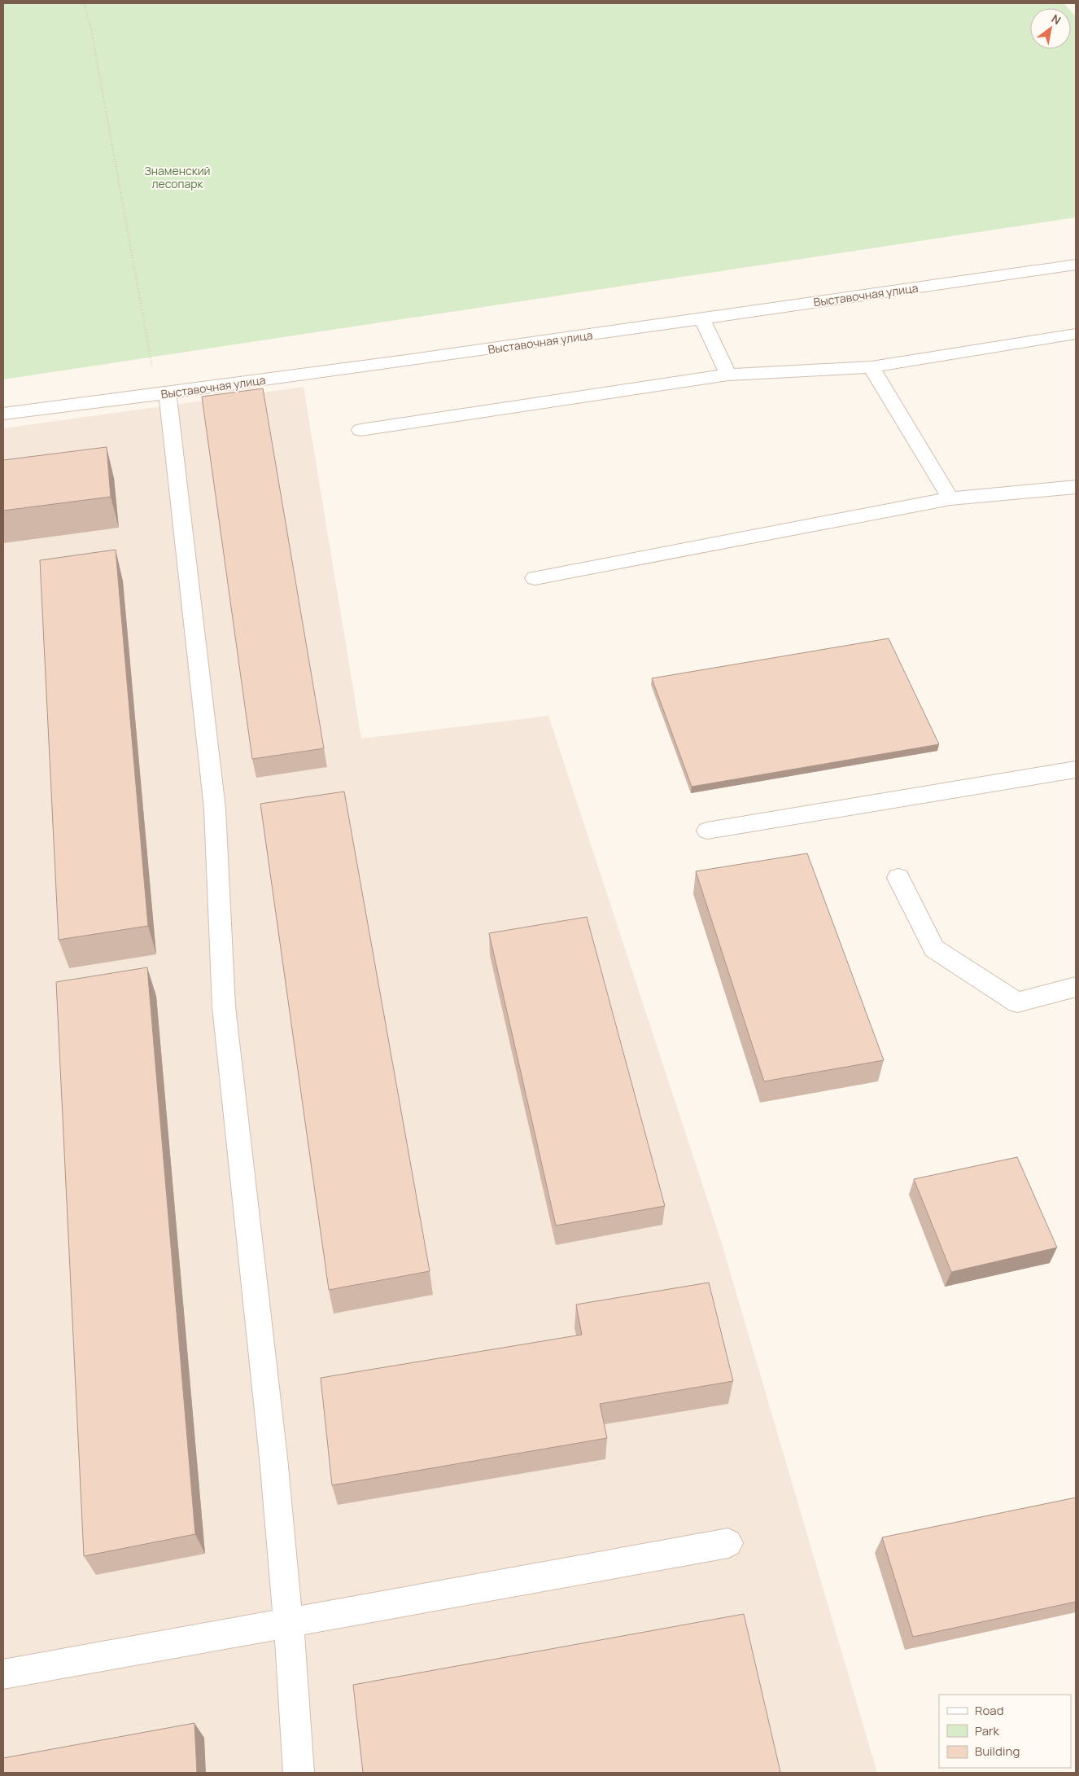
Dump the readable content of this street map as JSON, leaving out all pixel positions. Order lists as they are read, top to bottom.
{
  "streets": {
    "street": ["Выставочная улица"]
  },
  "parks": ["Знаменский лесопарк"],
  "legend": ["Road", "Park", "Building"],
  "north": "top right"
}
